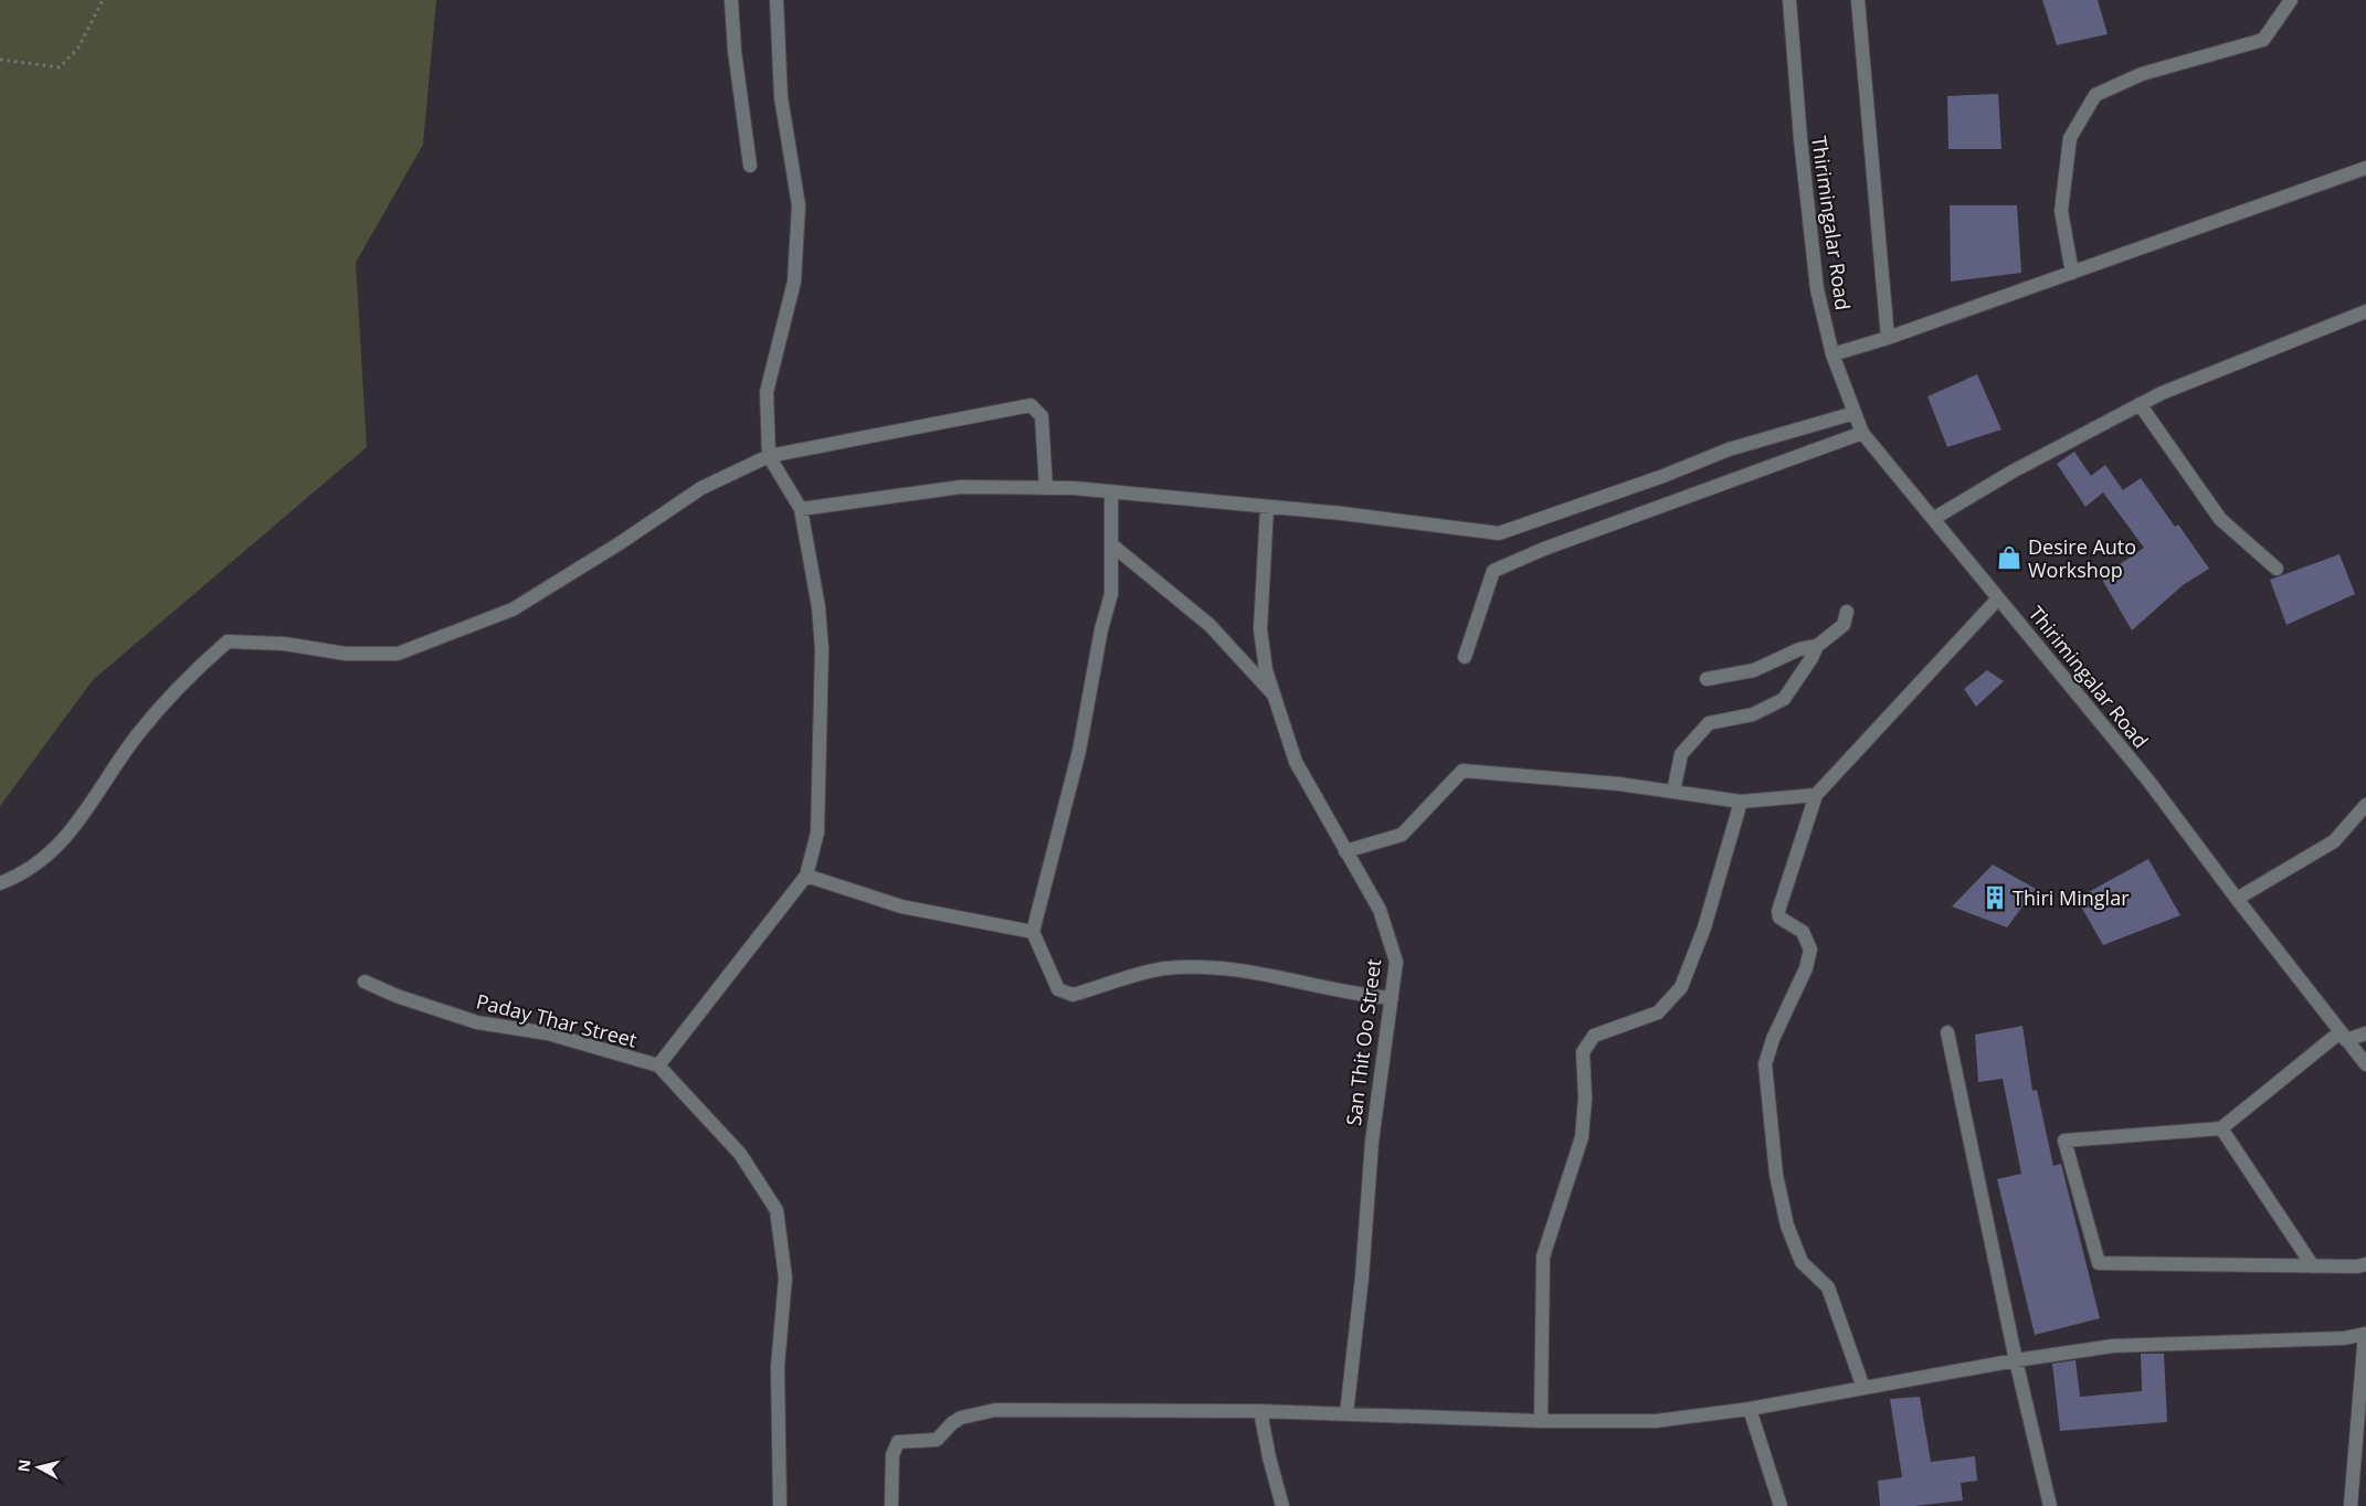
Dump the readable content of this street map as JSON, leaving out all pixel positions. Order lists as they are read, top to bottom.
{
  "streets": {
    "street": ["Thirimingalar Road", "Paday Thar Street", "San Thit Oo Street"]
  },
  "places": {
    "shop": ["Desire Auto Workshop"],
    "building": ["Thiri Minglar"]
  },
  "north": "left"
}
